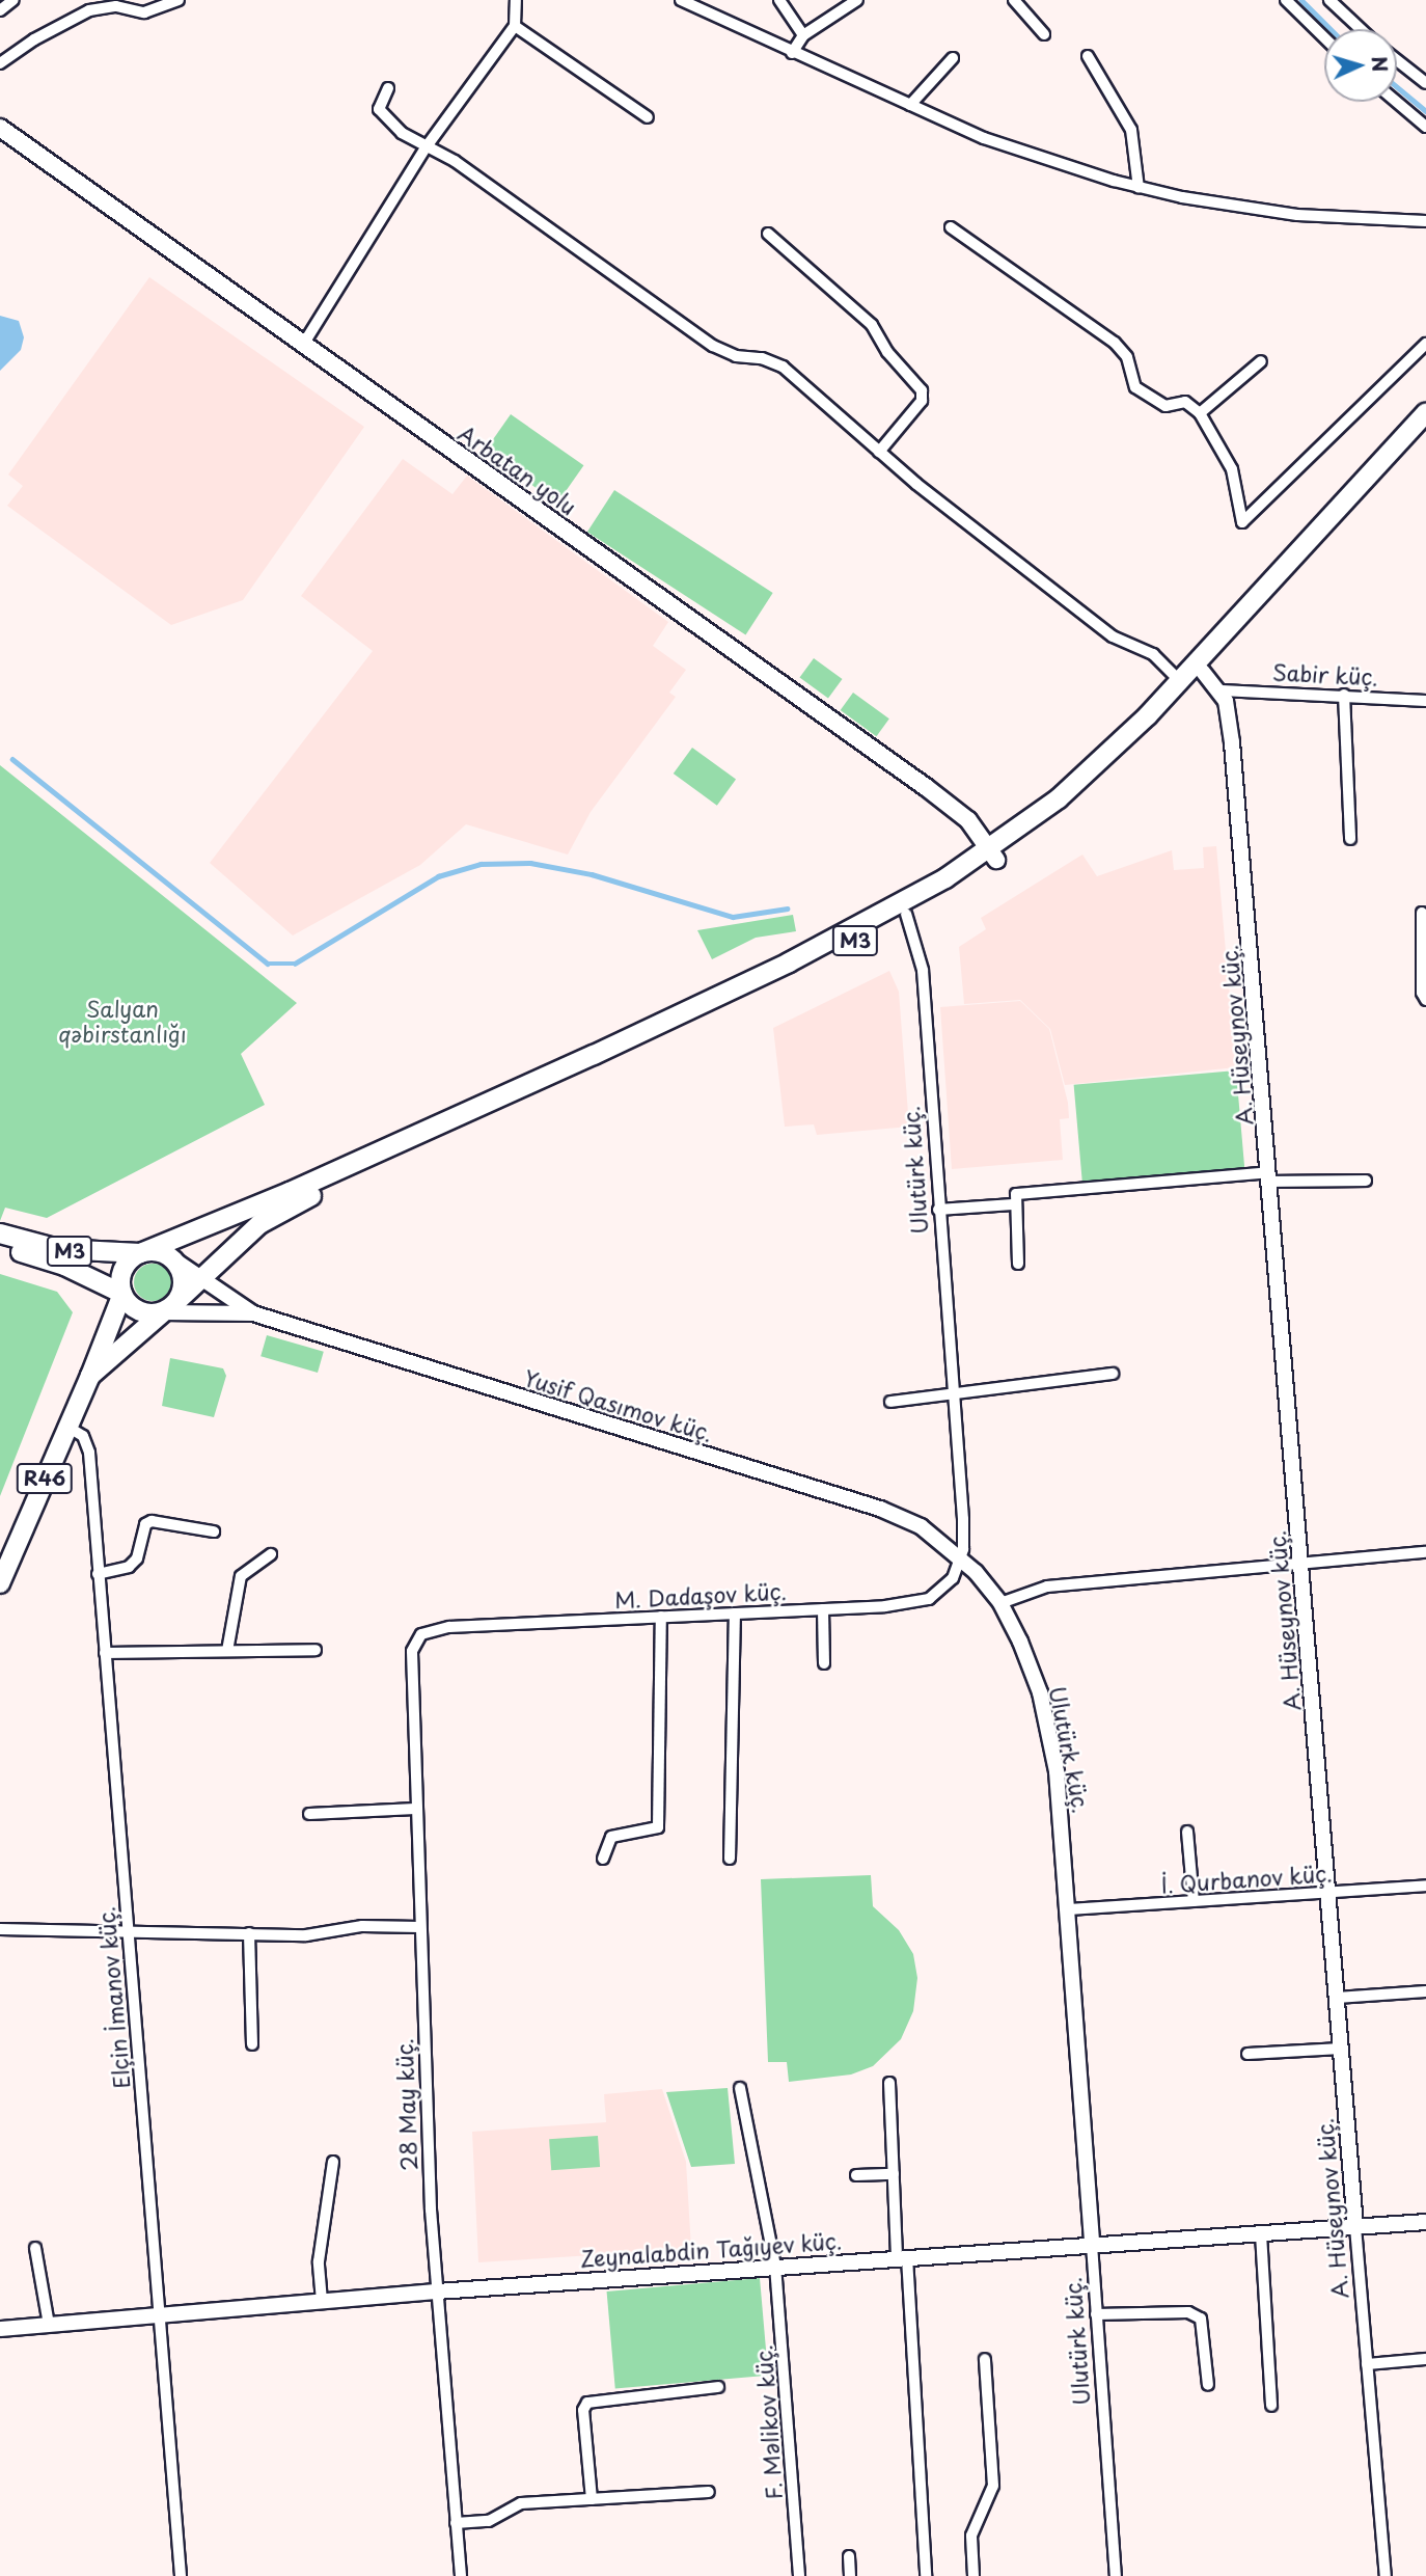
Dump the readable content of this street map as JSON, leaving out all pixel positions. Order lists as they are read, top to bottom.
{
  "streets": {
    "main road": ["Arbatan yolu", "M3", "R46"],
    "street": [
      "Sabir küç.",
      "A. Hüseynov küç.",
      "Ulutürk küç.",
      "Yusif Qasımov küç.",
      "M. Dadaşov küç.",
      "İ. Qurbanov küç.",
      "Elçin İmanov küç.",
      "28 May küç.",
      "Zeynalabdin Tağıyev küç.",
      "F. Məlikov küç."
    ]
  },
  "crossings": [
    ["Arbatan yolu", "M3"],
    ["Sabir küç.", "A. Hüseynov küç."],
    ["M3", "Ulutürk küç."],
    ["A. Hüseynov küç.", "İ. Qurbanov küç."],
    ["A. Hüseynov küç.", "Zeynalabdin Tağıyev küç."],
    ["Ulutürk küç.", "Yusif Qasımov küç."],
    ["Ulutürk küç.", "M. Dadaşov küç."],
    ["Ulutürk küç.", "İ. Qurbanov küç."],
    ["Ulutürk küç.", "Zeynalabdin Tağıyev küç."],
    ["Yusif Qasımov küç.", "M. Dadaşov küç."],
    ["R46", "Elçin İmanov küç."],
    ["M. Dadaşov küç.", "28 May küç."],
    ["Elçin İmanov küç.", "Zeynalabdin Tağıyev küç."],
    ["28 May küç.", "Zeynalabdin Tağıyev küç."],
    ["Zeynalabdin Tağıyev küç.", "F. Məlikov küç."]
  ],
  "parks": ["Salyan qəbirstanlığı"],
  "north": "right"
}
